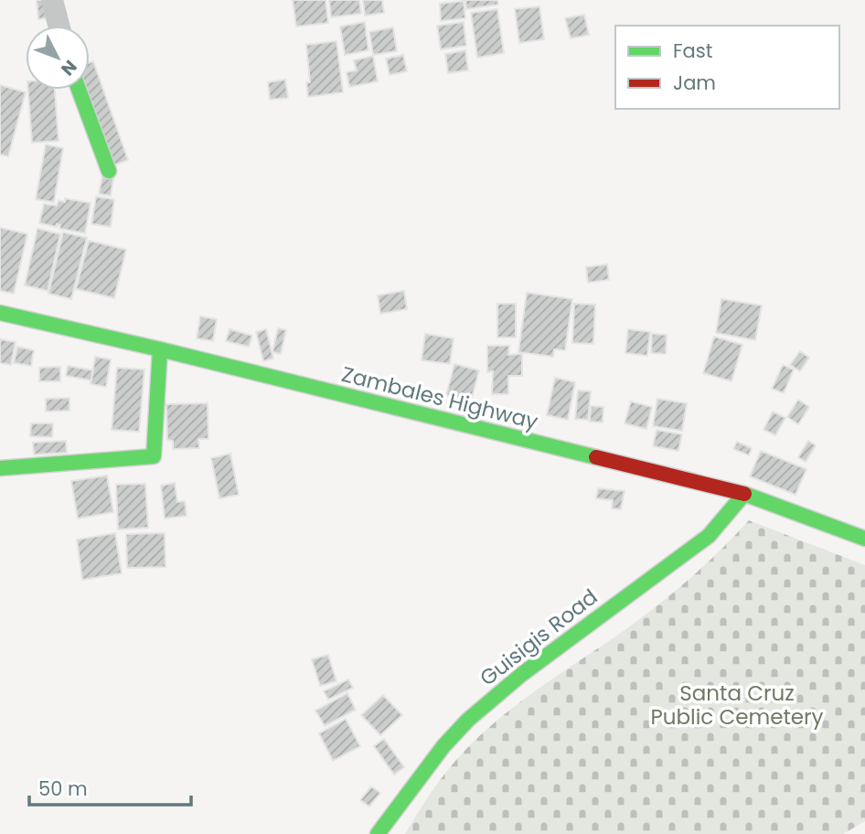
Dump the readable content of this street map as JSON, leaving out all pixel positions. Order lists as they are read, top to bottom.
{
  "streets": {
    "main road": ["Zambales Highway", "Guisigis Road"]
  },
  "crossings": [
    ["Zambales Highway", "Guisigis Road"]
  ],
  "parks": ["Santa Cruz Public Cemetery"],
  "legend": ["Fast", "Jam"],
  "scale_bar": "50 m",
  "north": "bottom right"
}
